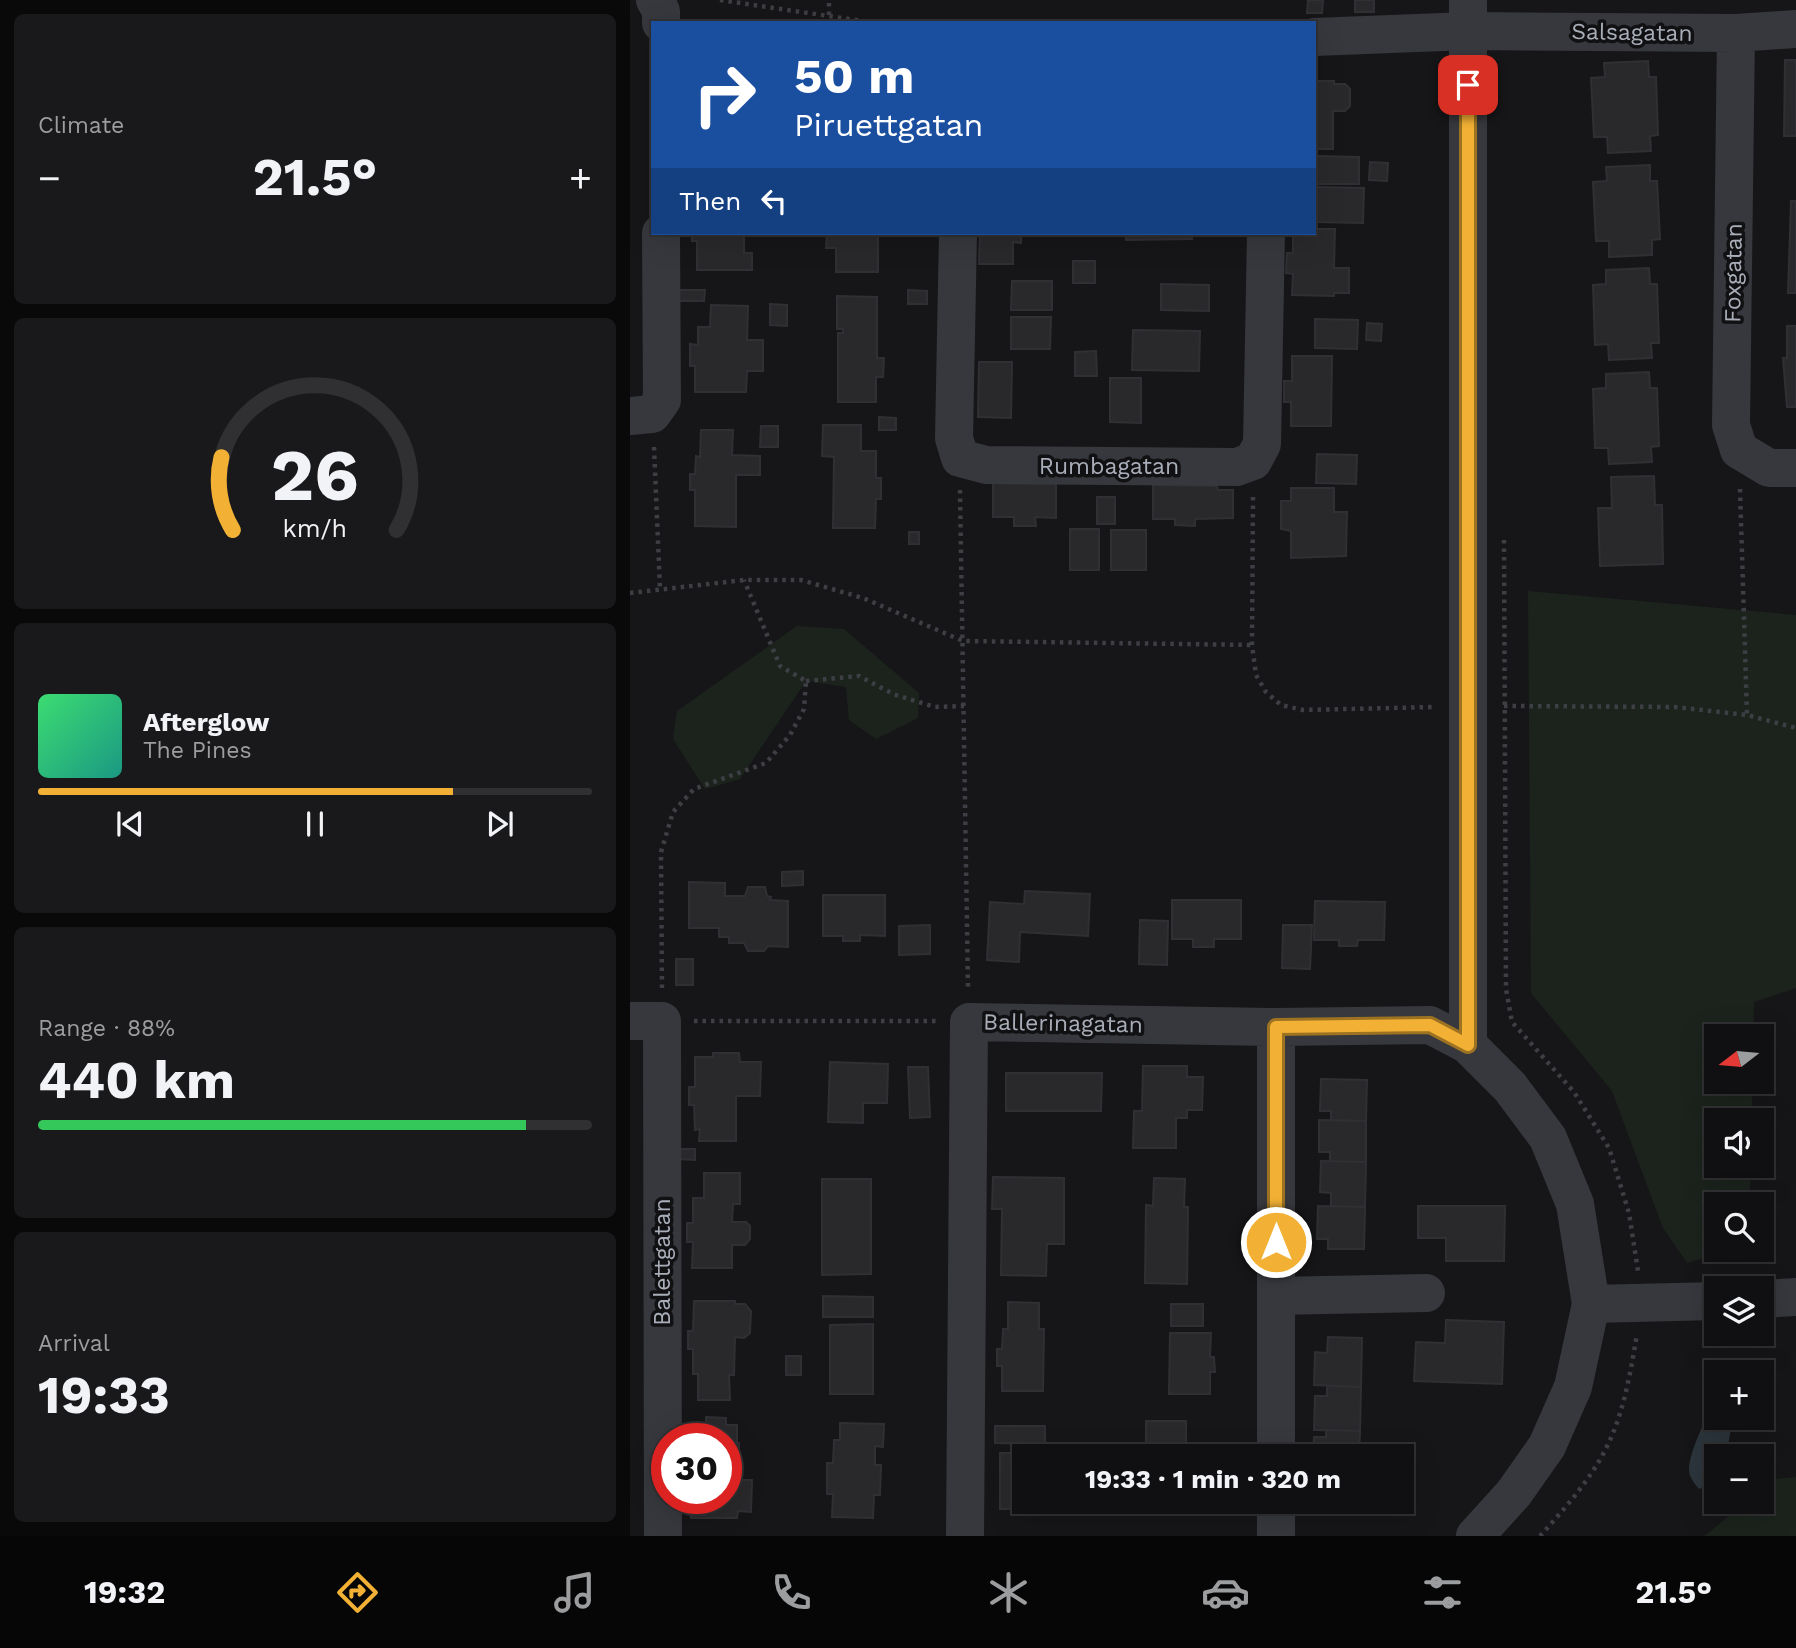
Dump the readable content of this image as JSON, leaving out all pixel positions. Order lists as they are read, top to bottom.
{
  "streets": {
    "street": [
      "Salsagatan",
      "Foxgatan",
      "Rumbagatan",
      "Ballerinagatan",
      "Balettgatan"
    ]
  },
  "crossings": [
    ["Salsagatan", "Foxgatan"]
  ],
  "north": "left",
  "page": {
    "tile": [
      "Climate",
      ["Range · 88%", "440 km"],
      ["Arrival", "19:33"]
    ],
    "turn": ["50 m", "Piruettgatan"],
    "heat": ["−", "21.5°", "+"],
    "then": "Then",
    "song": ["Afterglow", "The Pines"],
    "map_buttons": ["+", "−"],
    "limit": "30",
    "trip": "19:33 · 1 min · 320 m",
    "tabs": ["19:32", "21.5°"],
    "gauge": ["26", "km/h"]
  }
}
